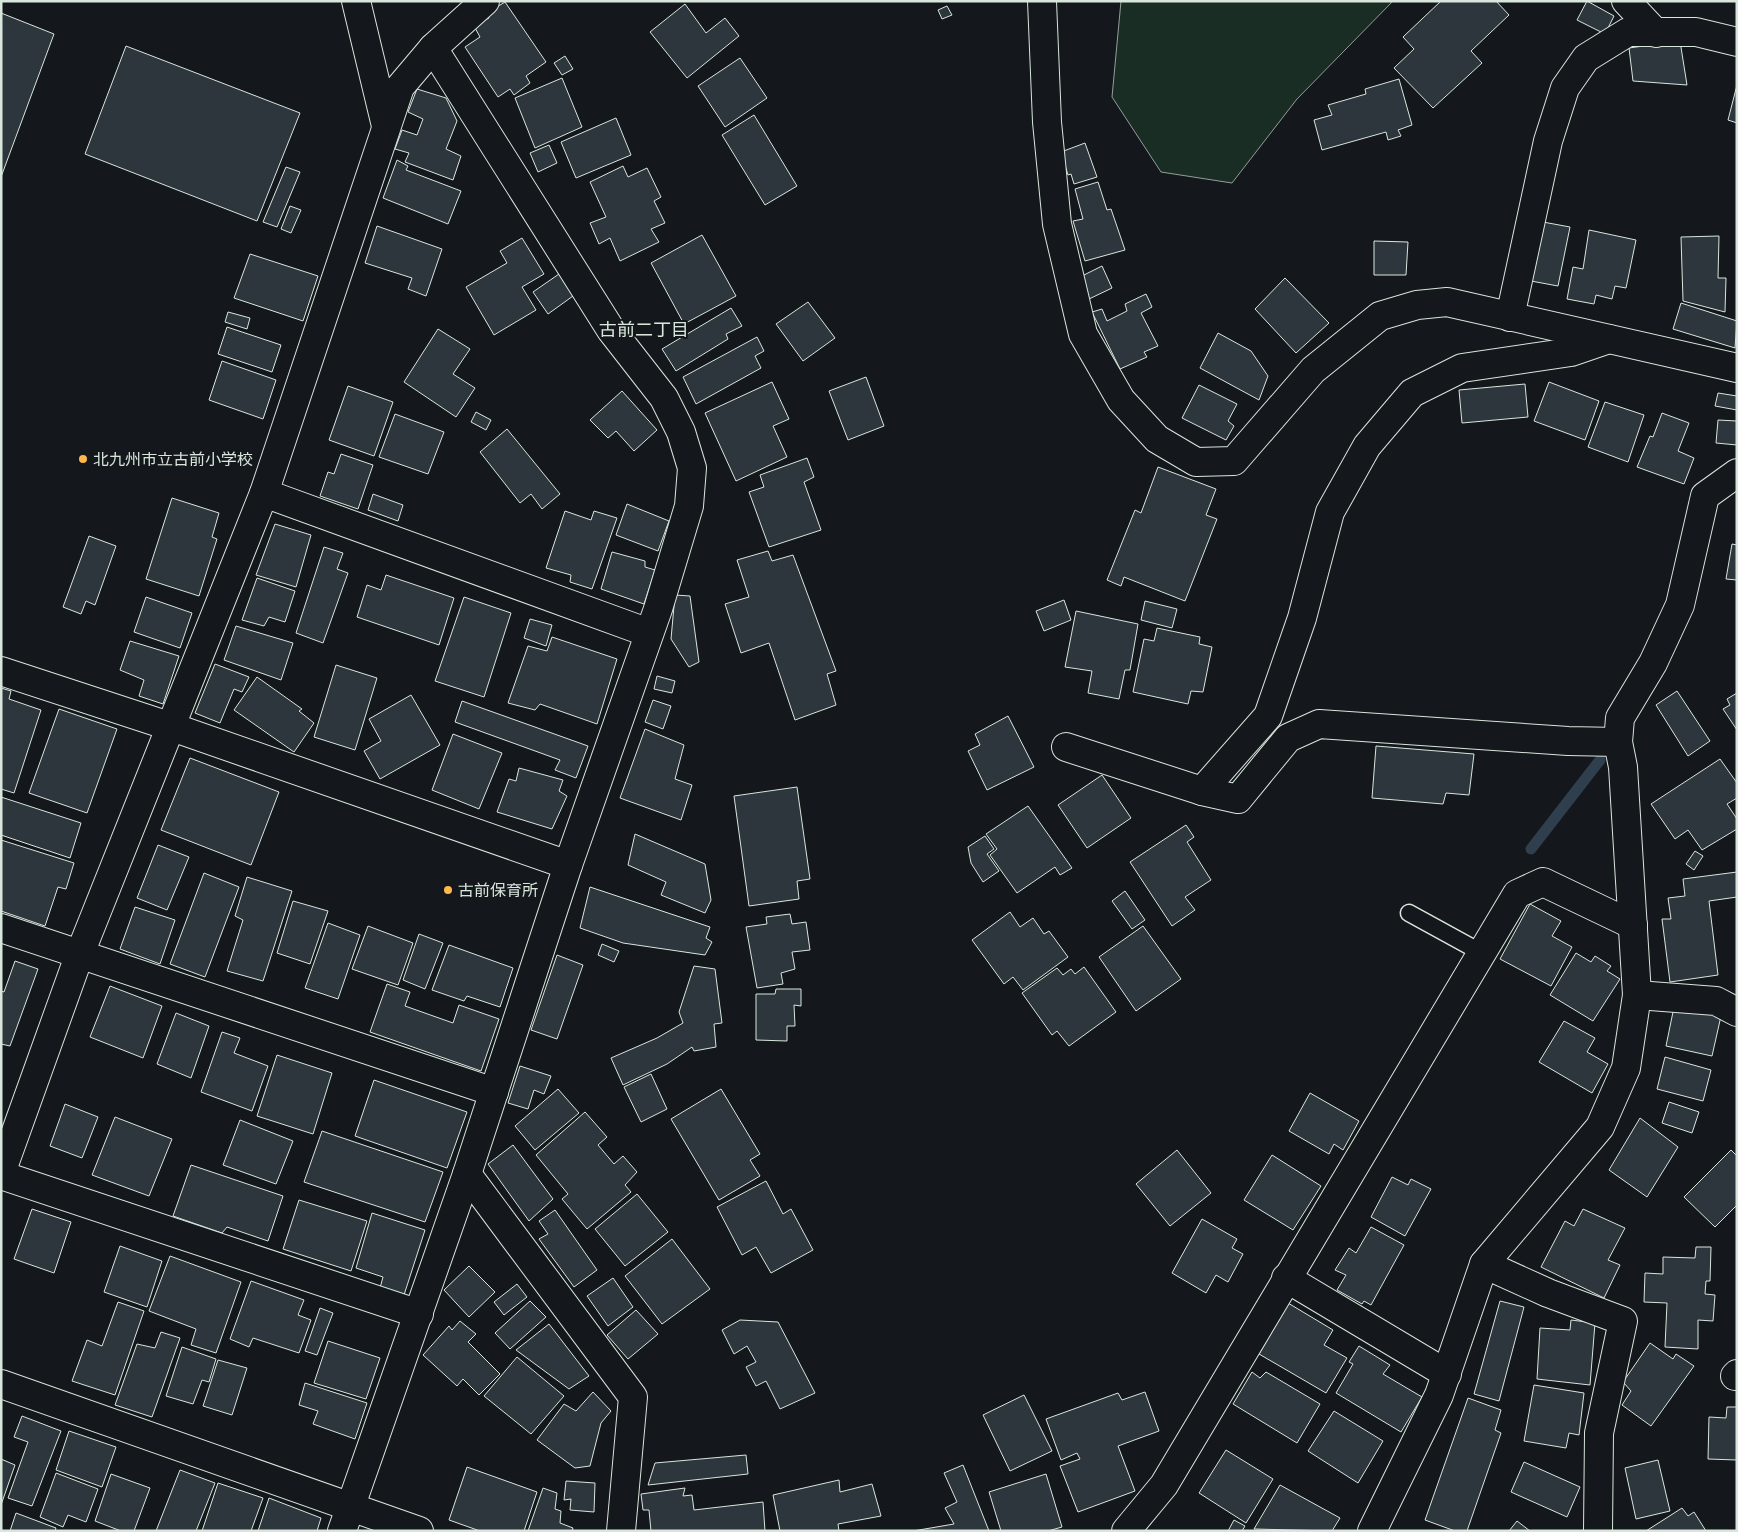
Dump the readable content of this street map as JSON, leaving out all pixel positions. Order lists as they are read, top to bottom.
{
  "districts": ["古前二丁目"],
  "places": ["北九州市立古前小学校", "古前保育所"]
}
